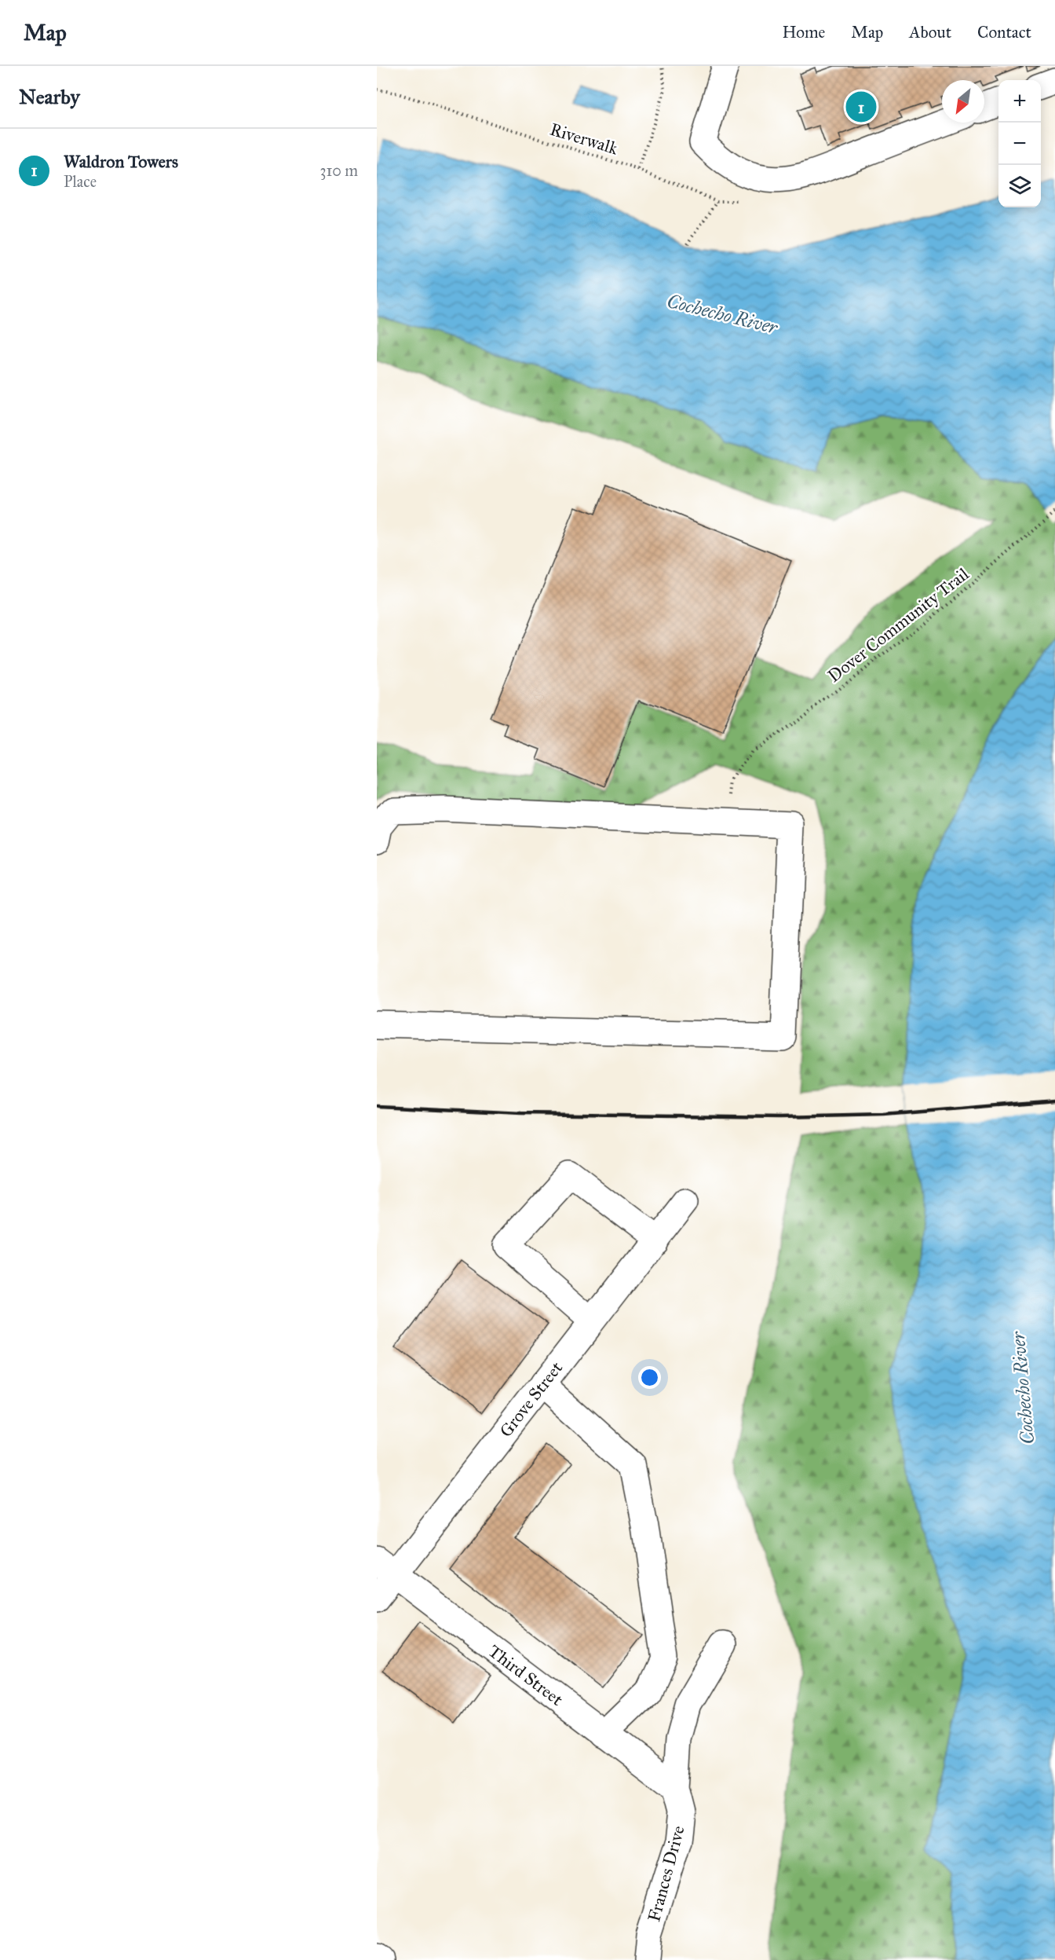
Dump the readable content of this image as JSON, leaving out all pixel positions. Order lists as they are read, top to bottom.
{
  "streets": {
    "street": ["Grove Street", "Third Street", "Frances Drive"],
    "path": ["Riverwalk", "Dover Community Trail"]
  },
  "crossings": [
    ["Grove Street", "Third Street"],
    ["Third Street", "Frances Drive"]
  ],
  "water": ["Cochecho River"],
  "north": "bottom left",
  "page": {
    "header": "Map",
    "nav": [
      "Home",
      "Map",
      "About",
      "Contact"
    ],
    "heading": "Nearby",
    "map_buttons": ["+", "−"],
    "pins": "1",
    "list": [
      {
        "mark": "1",
        "name": "Waldron Towers",
        "note": "Place",
        "value": "310 m"
      }
    ]
  }
}
